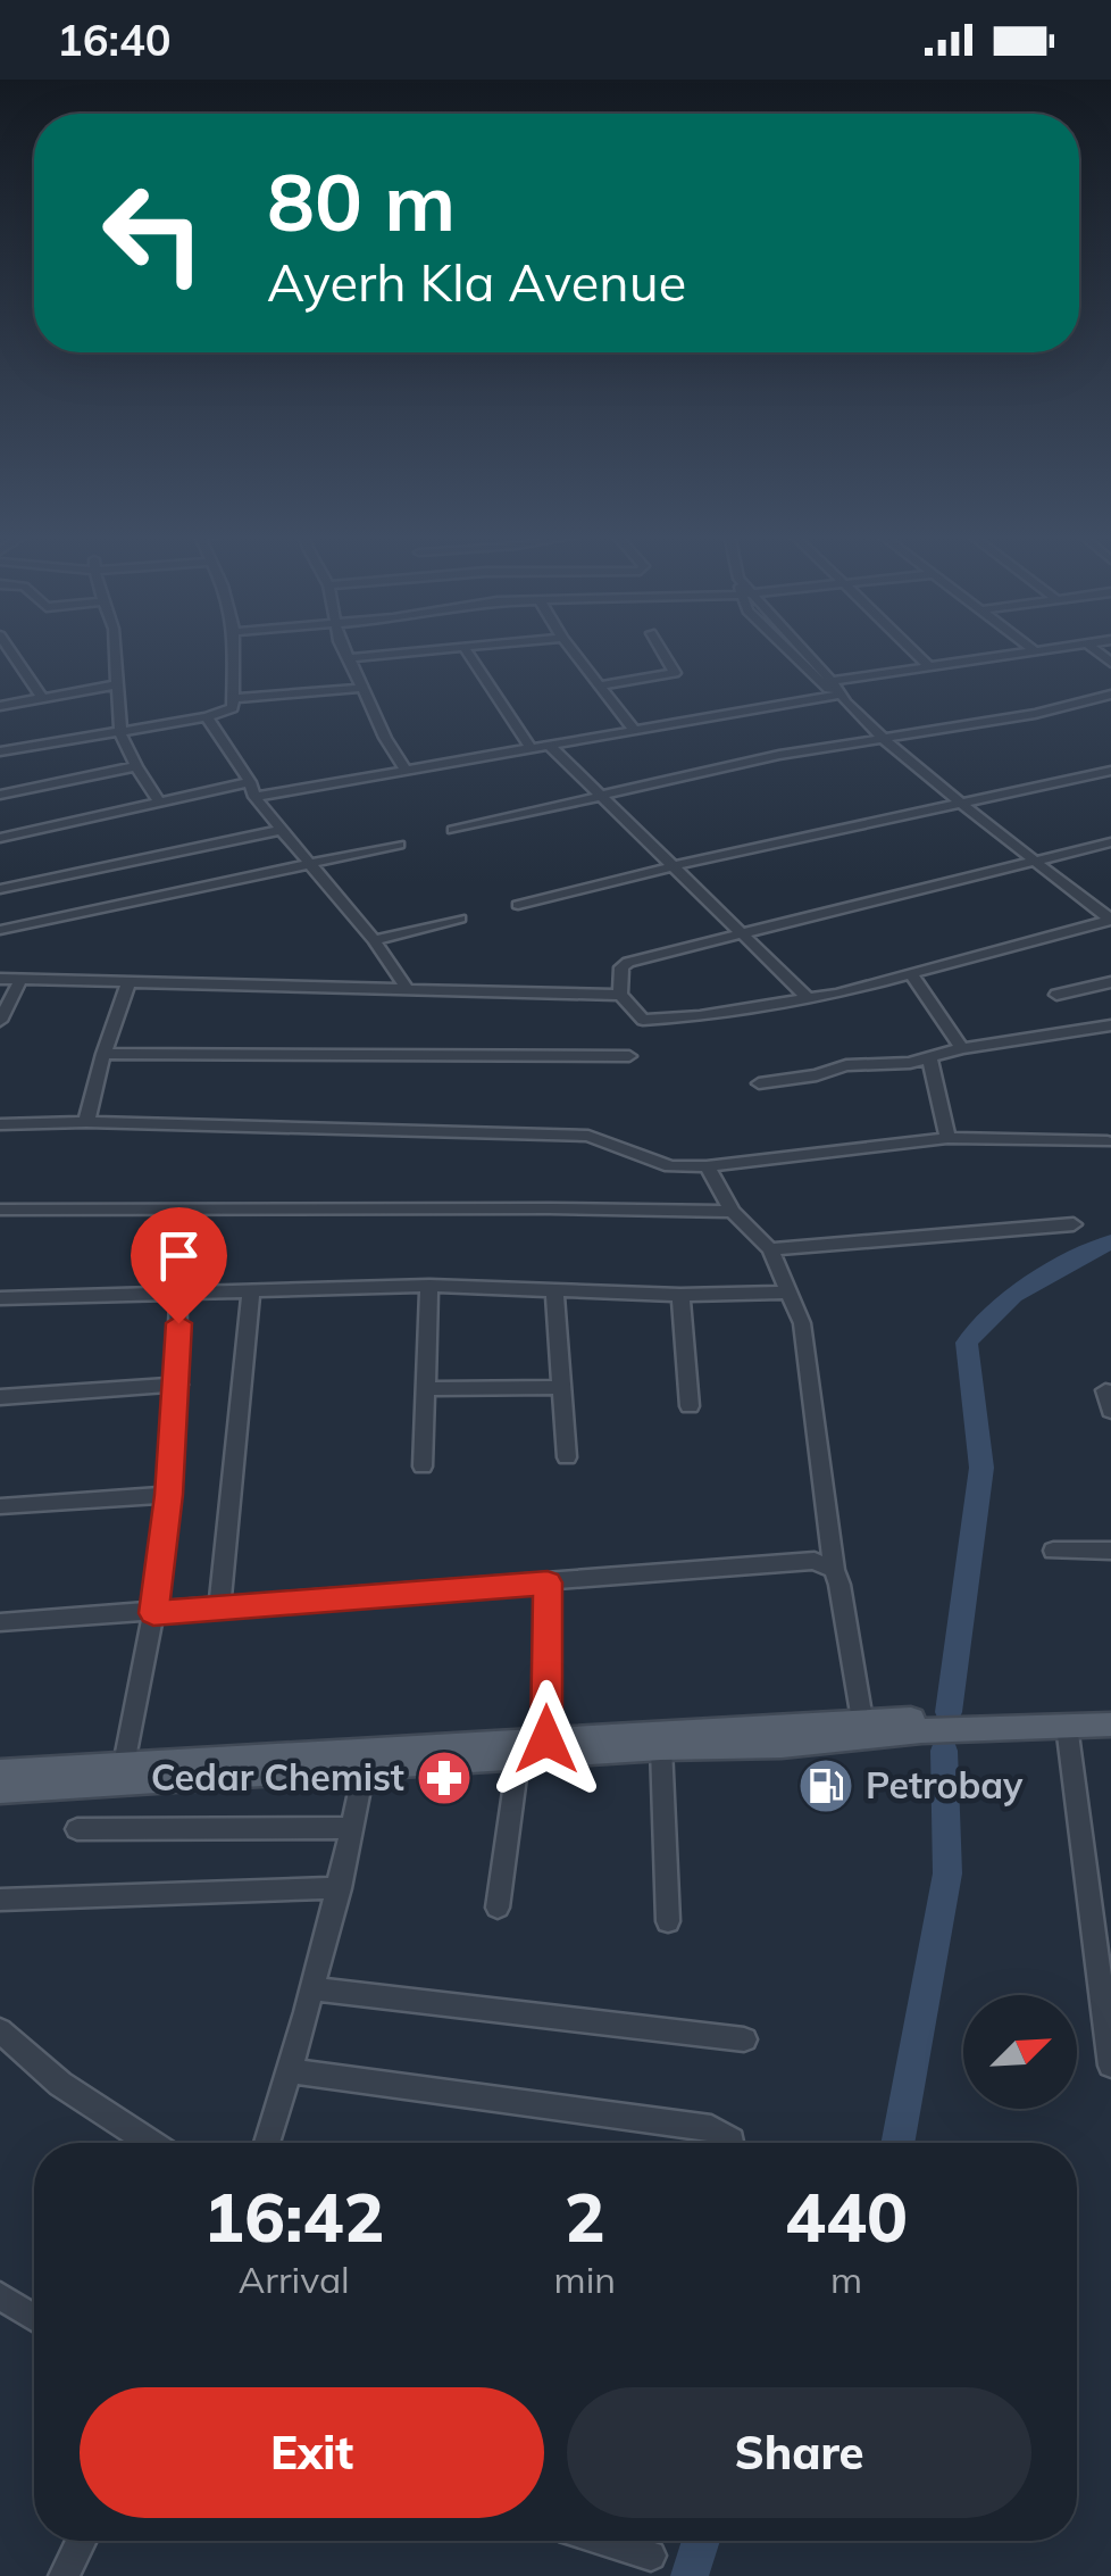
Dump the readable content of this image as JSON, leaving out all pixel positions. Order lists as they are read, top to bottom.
{
  "places": {
    "pharmacy": ["Cedar Chemist"],
    "fuel station": ["Petrobay"]
  },
  "north": "top right",
  "page": {
    "status": "16:40",
    "turn": ["80 m", "Ayerh Kla Avenue"],
    "eta": [
      "16:42",
      "Arrival",
      "2",
      "min",
      "440",
      "m"
    ],
    "buttons": ["Exit", "Share"]
  }
}
